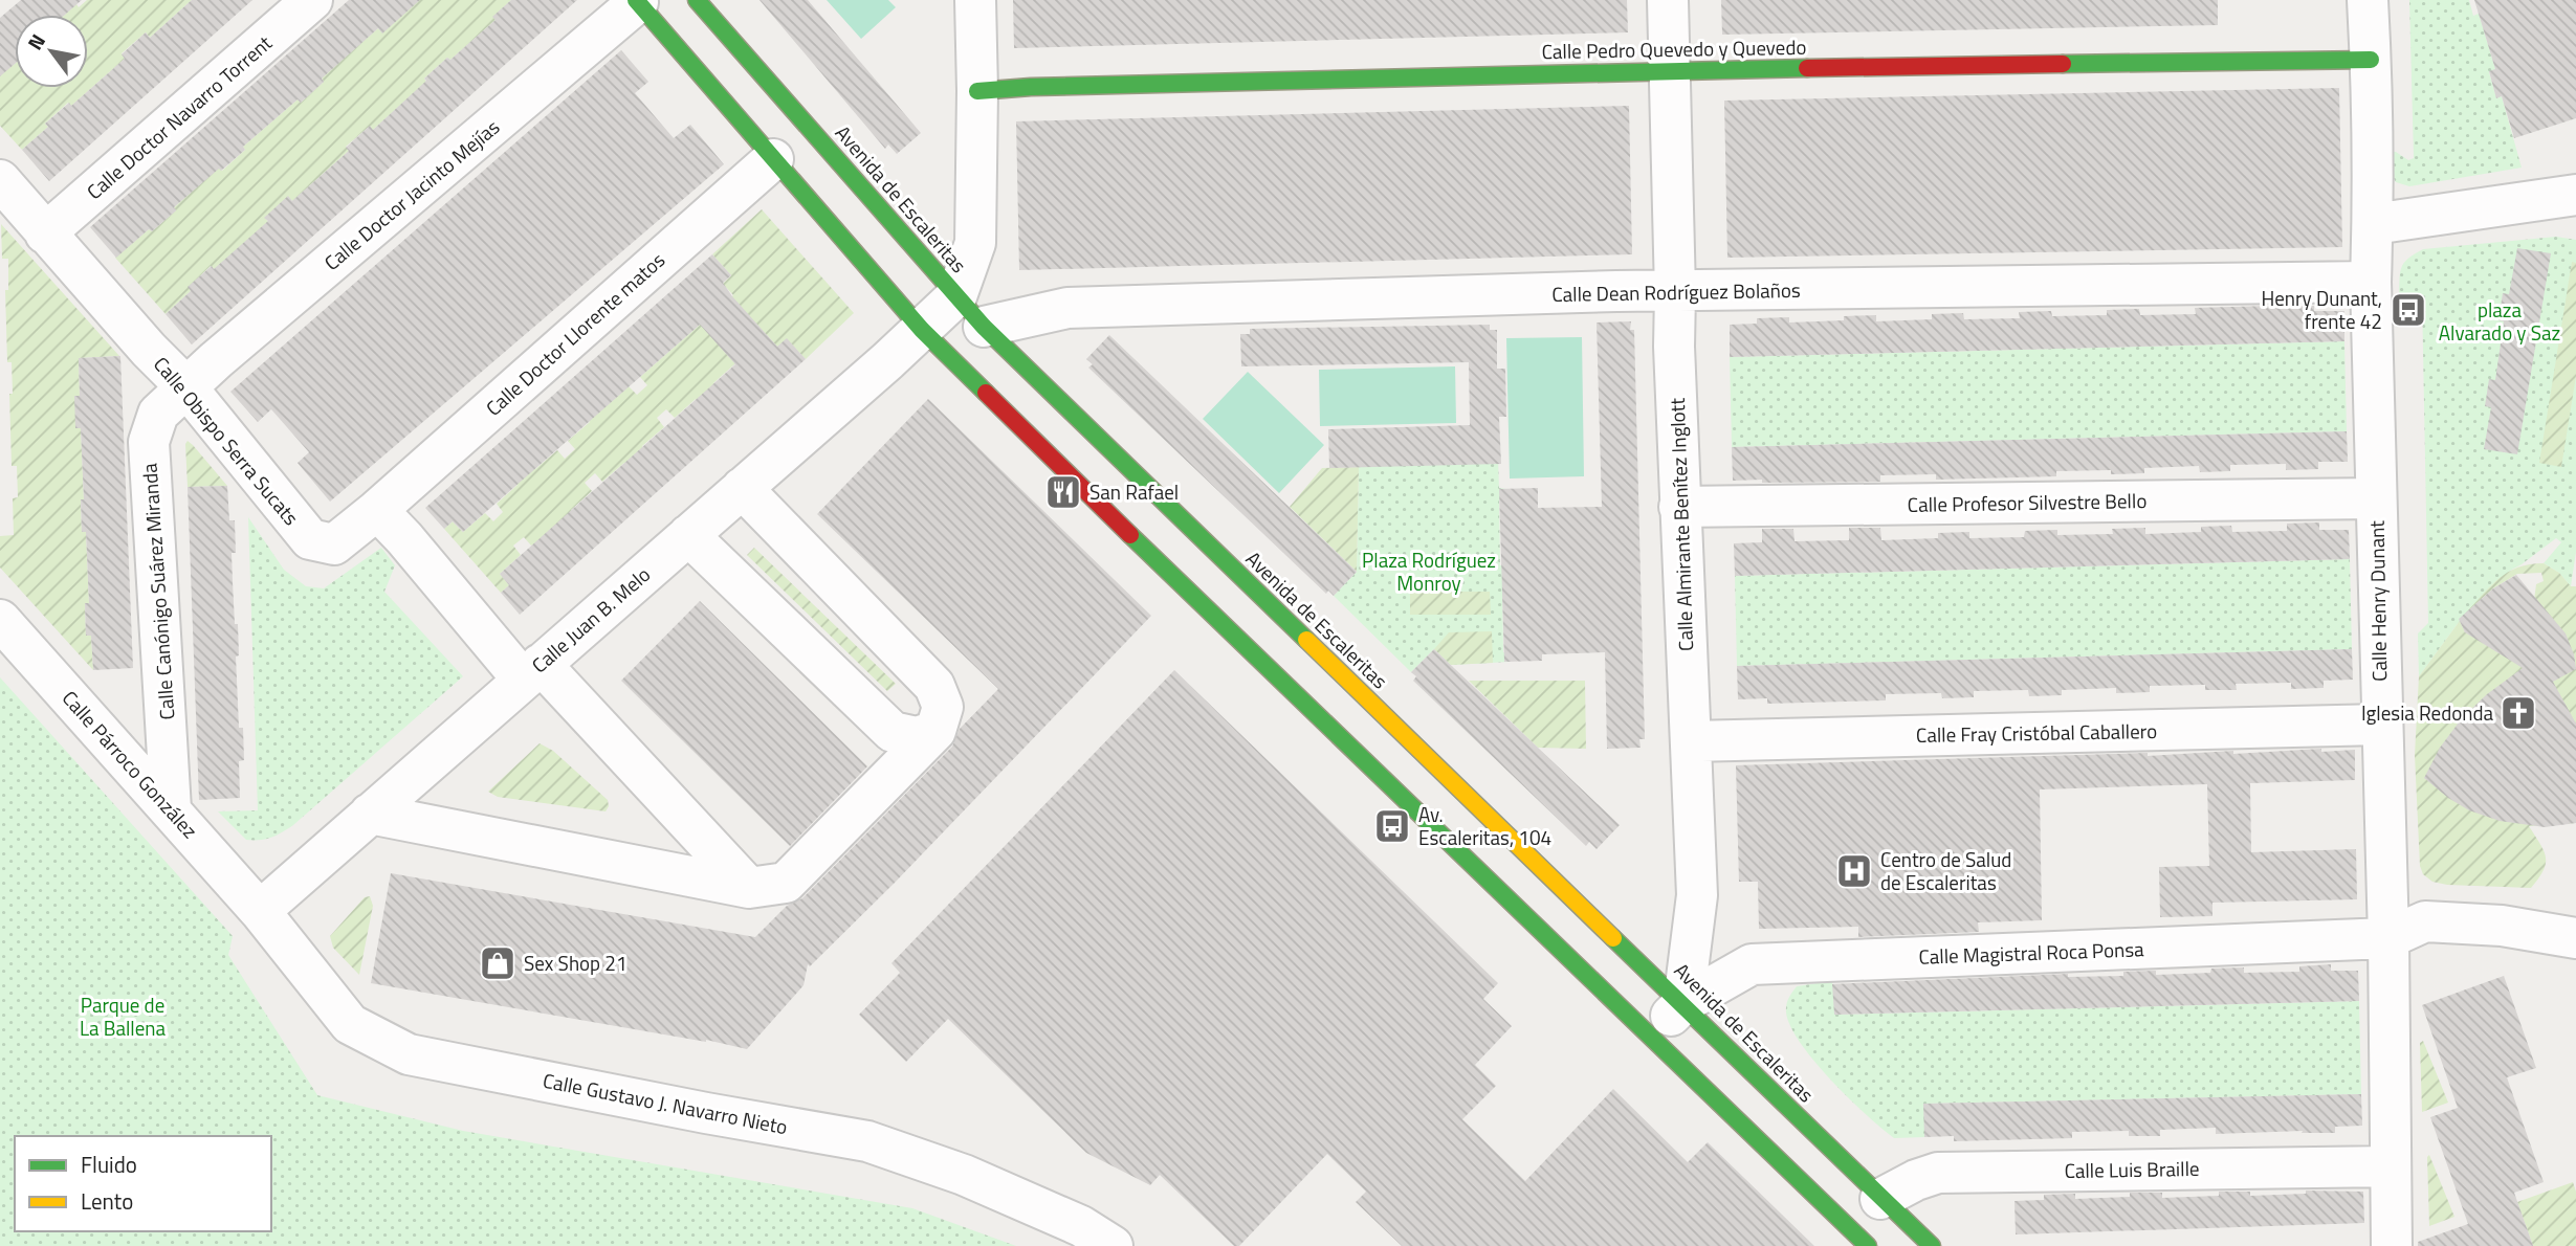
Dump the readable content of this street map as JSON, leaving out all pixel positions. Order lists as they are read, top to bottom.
{
  "streets": {
    "street": [
      "Calle Pedro Quevedo y Quevedo",
      "Calle Doctor Navarro Torrent",
      "Calle Doctor Jacinto Mejías",
      "Avenida de Escaleritas",
      "Calle Dean Rodríguez Bolaños",
      "Calle Doctor Llorente matos",
      "Calle Obispo Serra Sucats",
      "Calle Profesor Silvestre Bello",
      "Calle Almirante Benítez Inglott",
      "Calle Canónigo Suárez Miranda",
      "Calle Henry Dunant",
      "Calle Juan B. Melo",
      "Calle Fray Cristóbal Caballero",
      "Calle Párroco González",
      "Calle Magistral Roca Ponsa",
      "Calle Gustavo J. Navarro Nieto",
      "Calle Luis Braille"
    ]
  },
  "crossings": [
    ["Calle Pedro Quevedo y Quevedo", "Calle Almirante Benítez Inglott"],
    ["Calle Pedro Quevedo y Quevedo", "Calle Henry Dunant"],
    ["Calle Doctor Navarro Torrent", "Calle Obispo Serra Sucats"],
    ["Calle Doctor Jacinto Mejías", "Calle Obispo Serra Sucats"],
    ["Calle Doctor Jacinto Mejías", "Calle Canónigo Suárez Miranda"],
    ["Avenida de Escaleritas", "Calle Dean Rodríguez Bolaños"],
    ["Avenida de Escaleritas", "Calle Almirante Benítez Inglott"],
    ["Avenida de Escaleritas", "Calle Juan B. Melo"],
    ["Avenida de Escaleritas", "Calle Magistral Roca Ponsa"],
    ["Avenida de Escaleritas", "Calle Luis Braille"],
    ["Calle Dean Rodríguez Bolaños", "Calle Almirante Benítez Inglott"],
    ["Calle Dean Rodríguez Bolaños", "Calle Henry Dunant"],
    ["Calle Doctor Llorente matos", "Calle Obispo Serra Sucats"],
    ["Calle Obispo Serra Sucats", "Calle Canónigo Suárez Miranda"],
    ["Calle Profesor Silvestre Bello", "Calle Almirante Benítez Inglott"],
    ["Calle Profesor Silvestre Bello", "Calle Henry Dunant"],
    ["Calle Almirante Benítez Inglott", "Calle Fray Cristóbal Caballero"],
    ["Calle Almirante Benítez Inglott", "Calle Magistral Roca Ponsa"],
    ["Calle Canónigo Suárez Miranda", "Calle Párroco González"],
    ["Calle Henry Dunant", "Calle Fray Cristóbal Caballero"],
    ["Calle Henry Dunant", "Calle Magistral Roca Ponsa"],
    ["Calle Henry Dunant", "Calle Luis Braille"],
    ["Calle Juan B. Melo", "Calle Párroco González"],
    ["Calle Juan B. Melo", "Calle Gustavo J. Navarro Nieto"],
    ["Calle Párroco González", "Calle Gustavo J. Navarro Nieto"]
  ],
  "parks": ["plaza Alvarado y Saz", "Plaza Rodríguez Monroy", "Parque de La Ballena"],
  "places": {
    "bus stop": ["Henry Dunant, frente 42", "Av. Escaleritas, 104"],
    "restaurant": ["San Rafael"],
    "church": ["Iglesia Redonda"],
    "hospital": ["Centro de Salud de Escaleritas"],
    "shop": ["Sex Shop 21"]
  },
  "legend": ["Fluido", "Lento"],
  "north": "top left"
}
